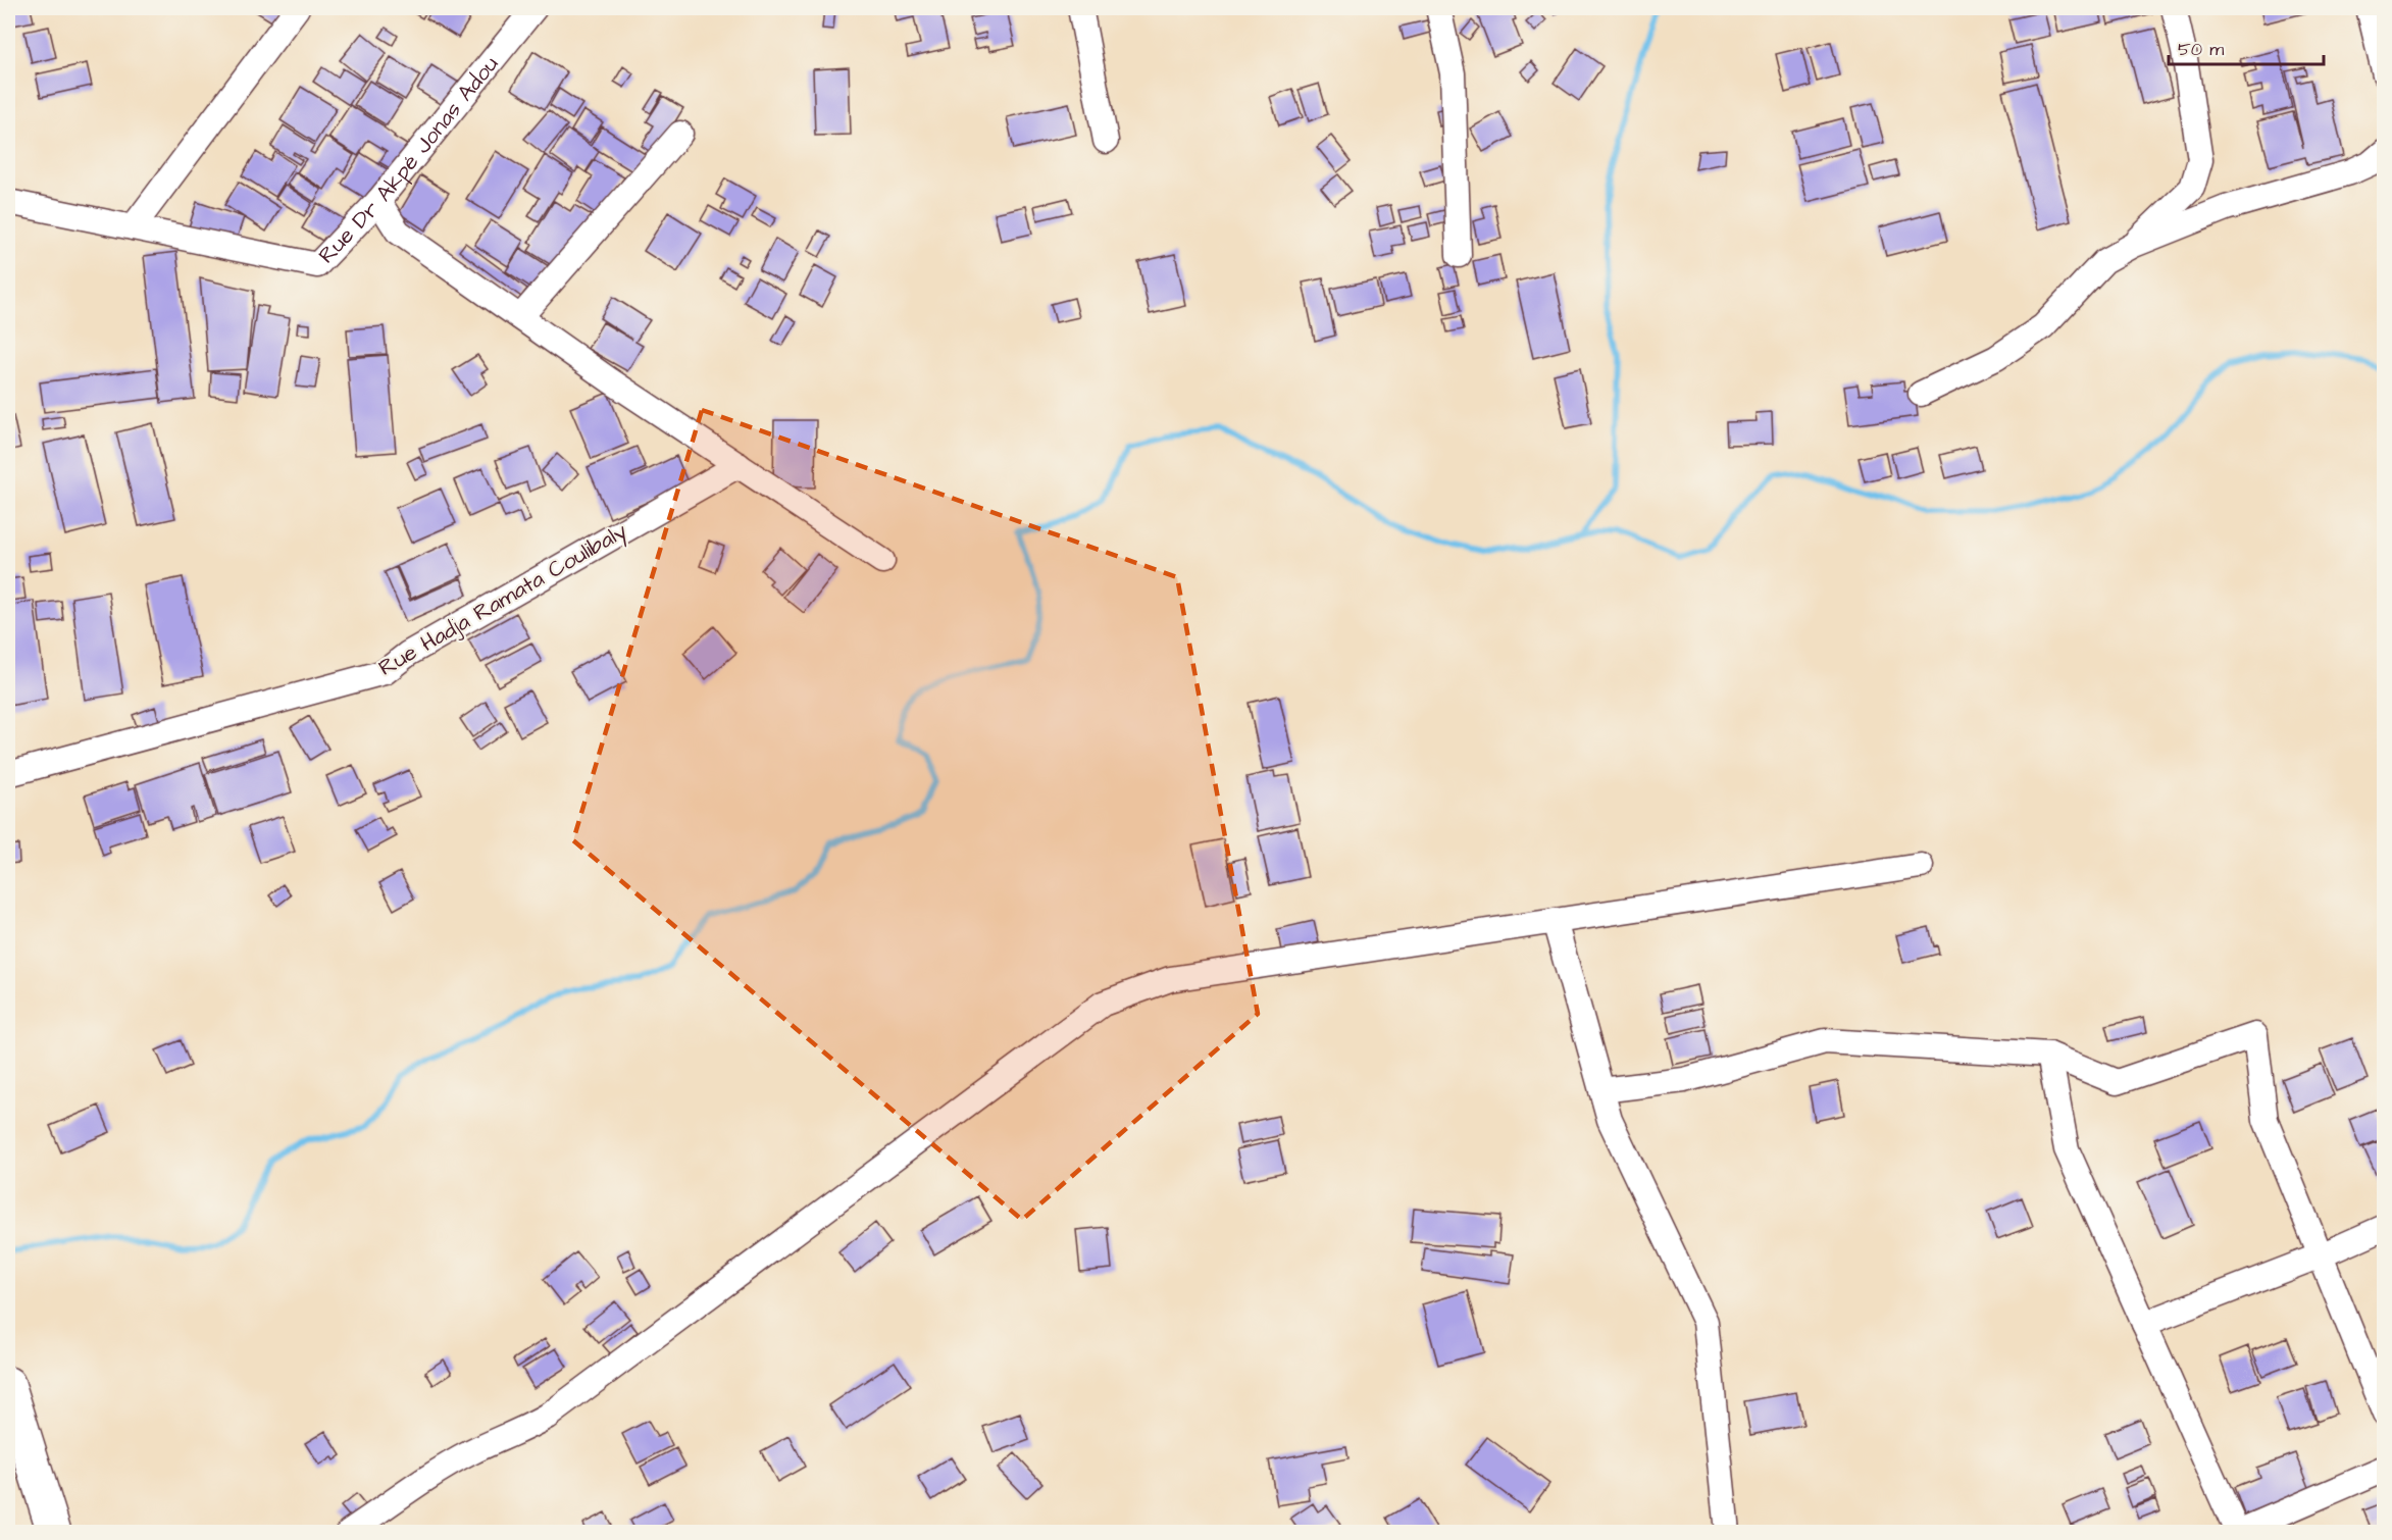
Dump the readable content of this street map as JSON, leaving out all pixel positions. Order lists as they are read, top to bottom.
{
  "streets": {
    "street": ["Rue Dr Akpé Jonas Adou", "Rue Hadja Ramata Coulibaly"]
  },
  "scale_bar": "50 m"
}
